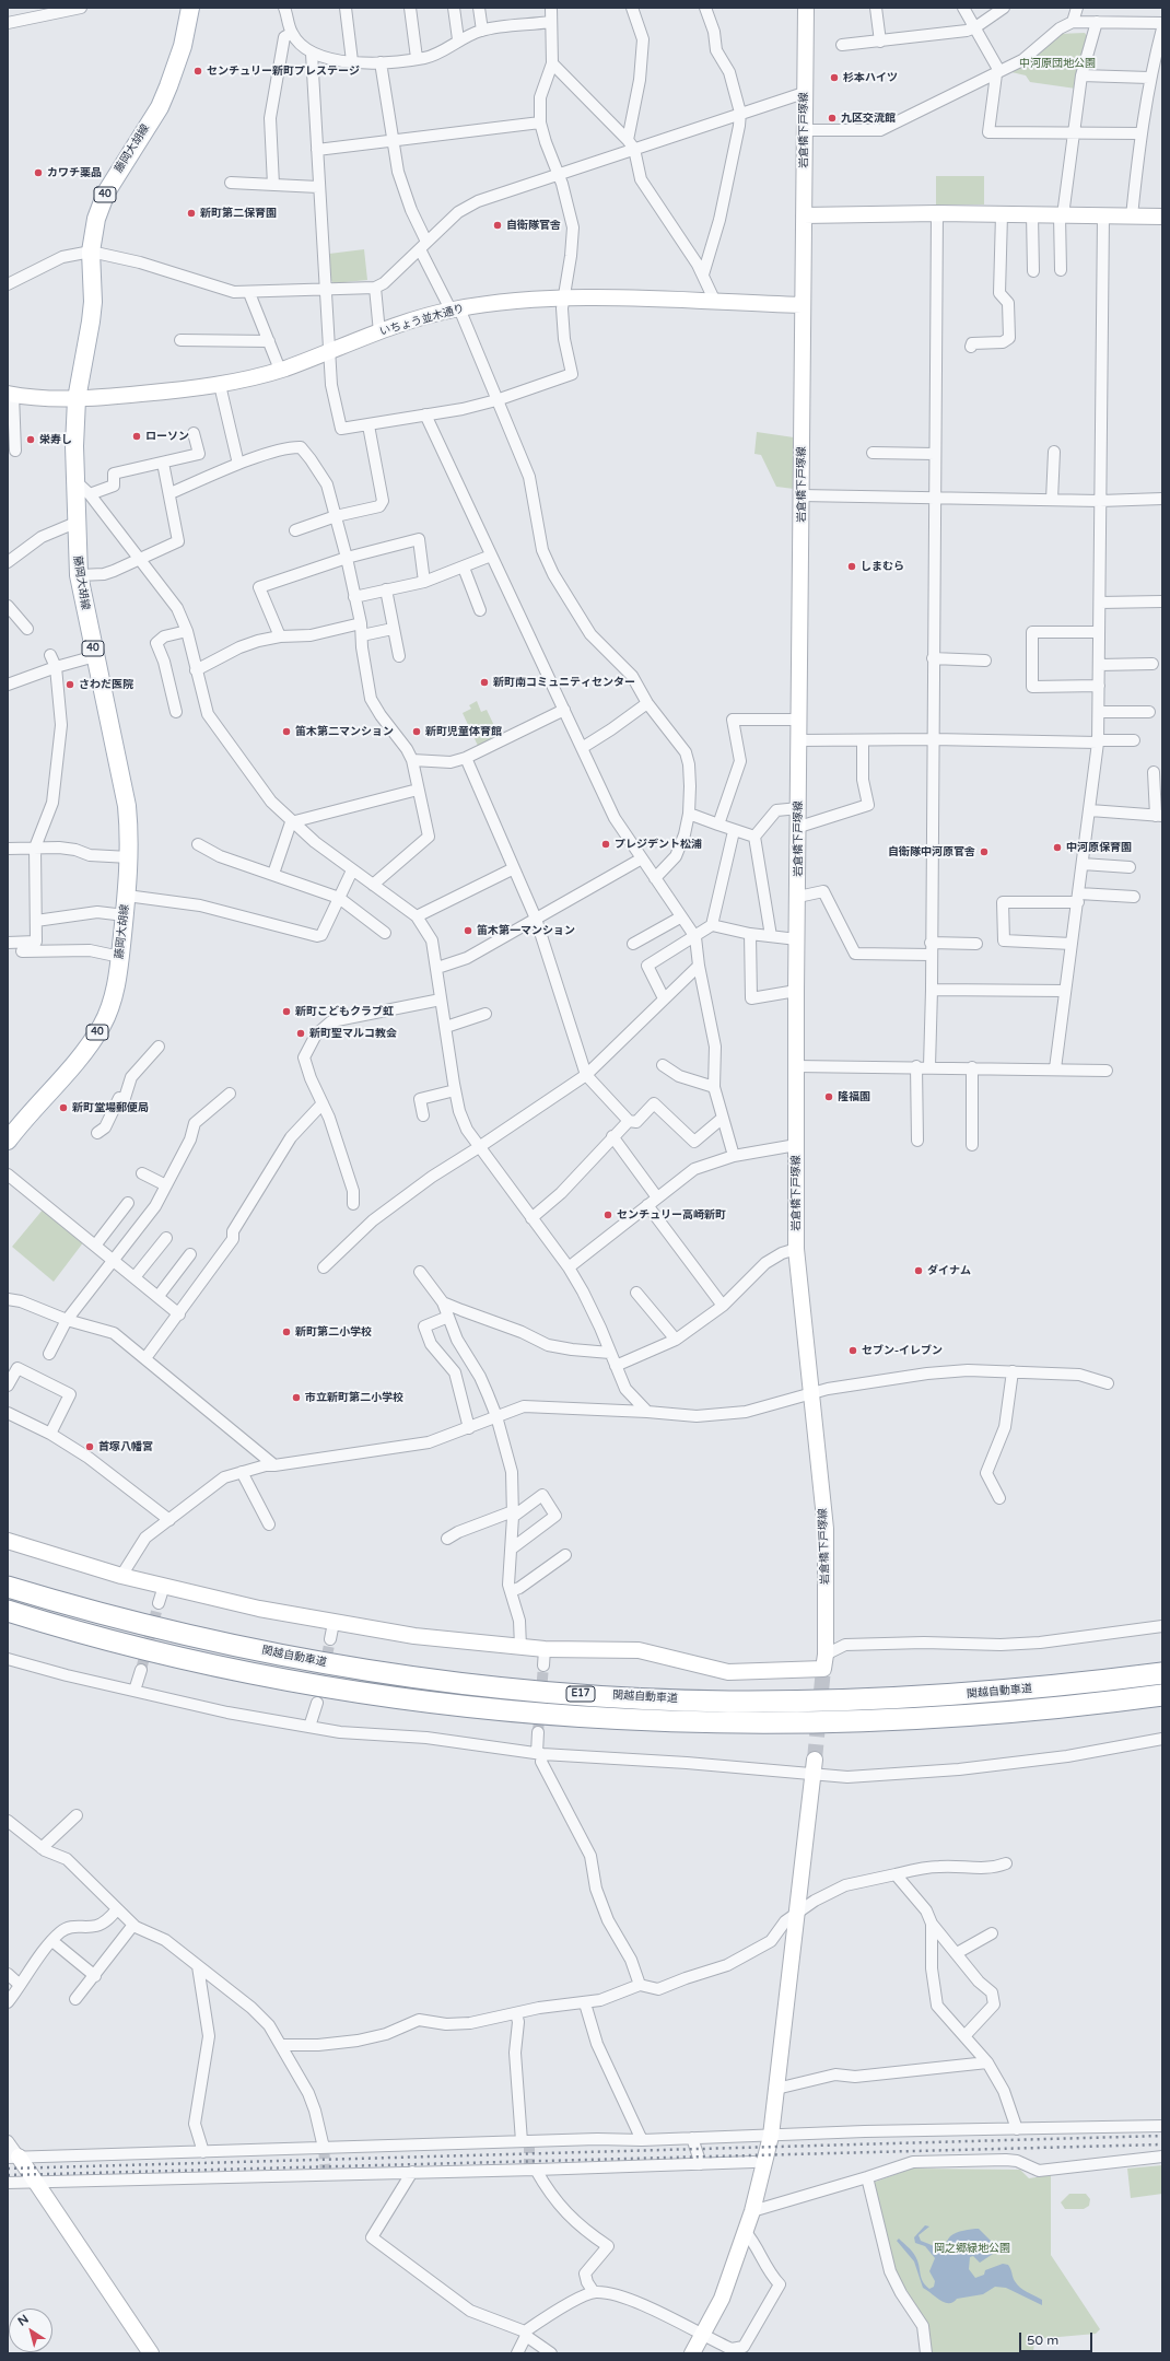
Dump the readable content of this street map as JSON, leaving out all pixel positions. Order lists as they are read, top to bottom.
{
  "streets": {
    "highway": ["関越自動車道", "E17"],
    "main road": ["藤岡大胡線", "40"],
    "street": ["岩倉橋下戸塚線", "いちょう並木通り"]
  },
  "crossings": [
    ["岩倉橋下戸塚線", "いちょう並木通り"],
    ["藤岡大胡線", "いちょう並木通り"]
  ],
  "parks": ["中河原団地公園", "岡之郷緑地公園"],
  "places": [
    "センチュリー新町プレステージ",
    "杉本ハイツ",
    "九区交流館",
    "カワチ薬品",
    "新町第二保育園",
    "自衛隊官舎",
    "ローソン",
    "栄寿し",
    "しまむら",
    "新町南コミュニティセンター",
    "さわだ医院",
    "笛木第二マンション",
    "新町児童体育館",
    "プレジデント松浦",
    "中河原保育園",
    "自衛隊中河原官舎",
    "笛木第一マンション",
    "新町こどもクラブ虹",
    "新町聖マルコ教会",
    "隆福園",
    "新町堂場郵便局",
    "センチュリー高崎新町",
    "ダイナム",
    "新町第二小学校",
    "セブン-イレブン",
    "市立新町第二小学校",
    "首塚八幡宮"
  ],
  "scale_bar": "50 m",
  "north": "top left"
}
